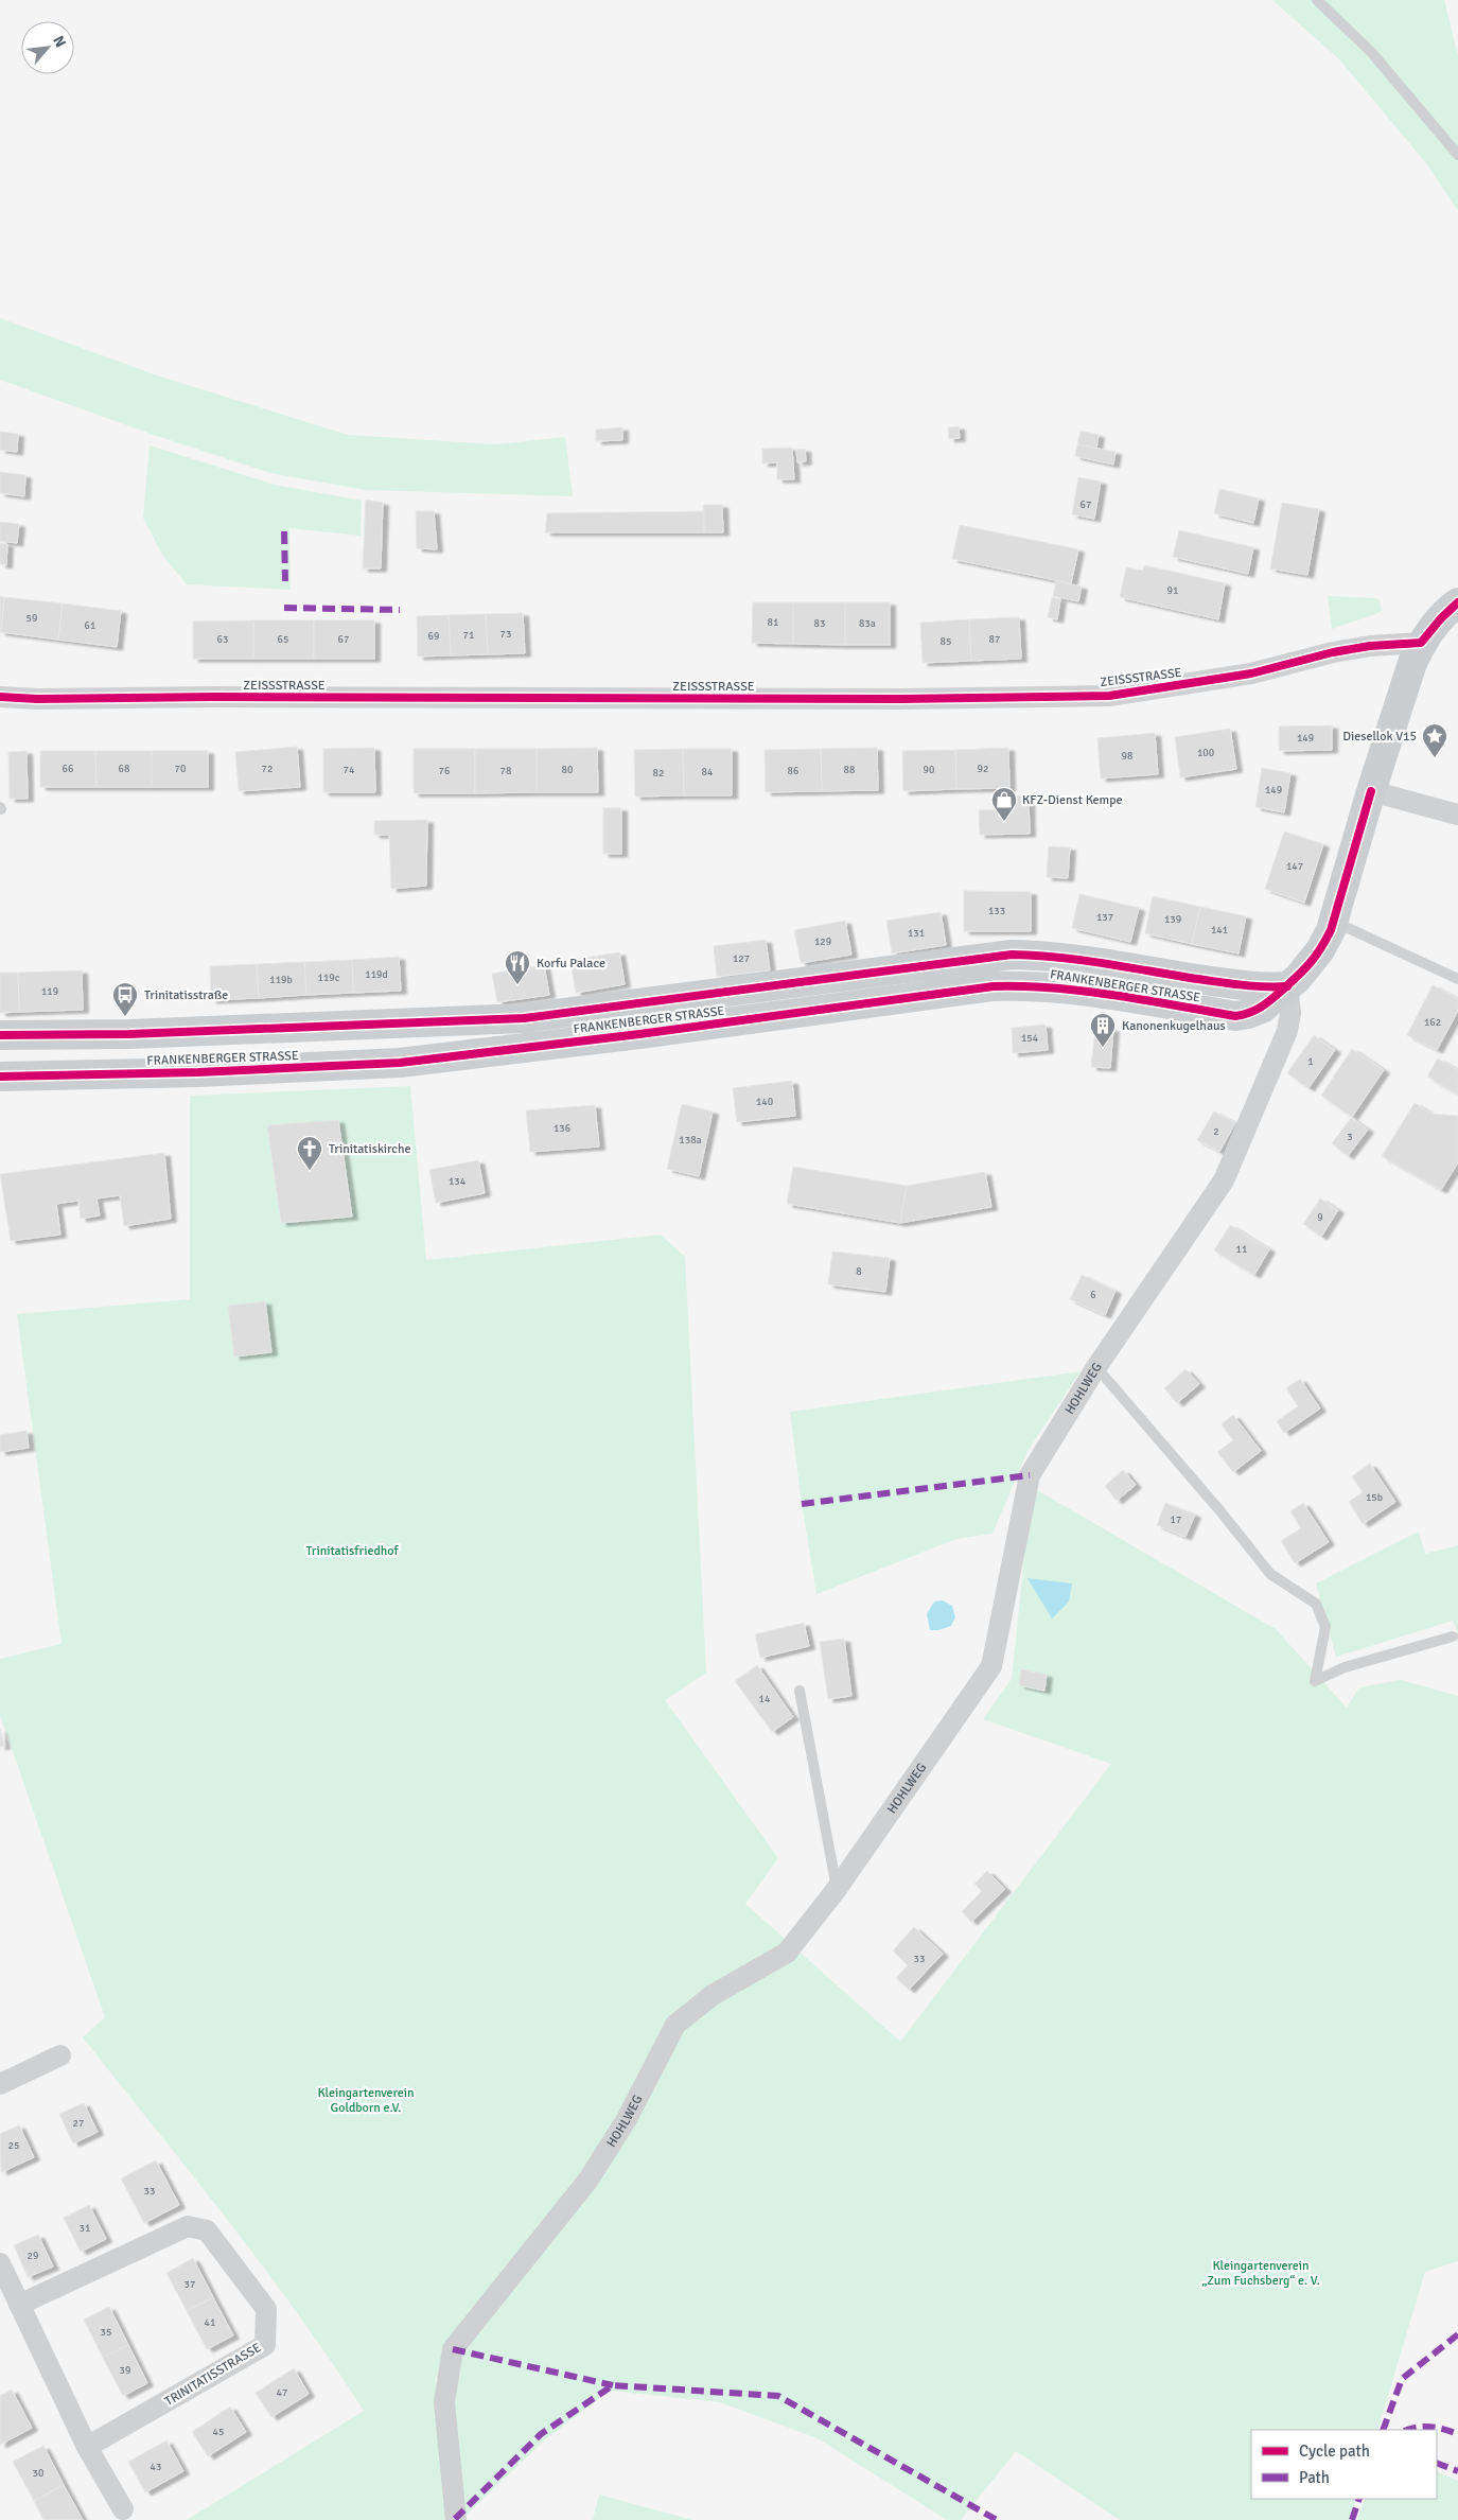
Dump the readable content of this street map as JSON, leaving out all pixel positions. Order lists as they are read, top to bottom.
{
  "streets": {
    "main road": ["FRANKENBERGER STRASSE"],
    "street": ["ZEISSSTRASSE", "HOHLWEG", "TRINITATISSTRASSE"]
  },
  "crossings": [
    ["ZEISSSTRASSE", "FRANKENBERGER STRASSE"],
    ["FRANKENBERGER STRASSE", "HOHLWEG"]
  ],
  "parks": ["Trinitatisfriedhof", "Kleingartenverein Goldborn e.V.", "Kleingartenverein „Zum Fuchsberg“ e. V."],
  "places": {
    "place": ["Diesellok V15"],
    "shop": ["KFZ-Dienst Kempe"],
    "restaurant": ["Korfu Palace"],
    "bus stop": ["Trinitatisstraße"],
    "building": ["Kanonenkugelhaus"],
    "church": ["Trinitatiskirche"]
  },
  "house_numbers": [
    "67",
    "91",
    "59",
    "81",
    "83",
    "83a",
    "61",
    "73",
    "71",
    "69",
    "63",
    "65",
    "67",
    "87",
    "85",
    "149",
    "100",
    "98",
    "66",
    "68",
    "70",
    "72",
    "92",
    "74",
    "80",
    "88",
    "90",
    "76",
    "78",
    "86",
    "84",
    "82",
    "149",
    "147",
    "133",
    "137",
    "139",
    "141",
    "131",
    "129",
    "127",
    "119d",
    "119c",
    "119b",
    "119",
    "162",
    "154",
    "1",
    "140",
    "136",
    "2",
    "3",
    "138a",
    "134",
    "9",
    "11",
    "8",
    "6",
    "15b",
    "17",
    "14",
    "33",
    "27",
    "25",
    "33",
    "31",
    "29",
    "37",
    "41",
    "35",
    "39",
    "47",
    "45",
    "43",
    "30"
  ],
  "legend": ["Cycle path", "Path"],
  "north": "top right"
}
